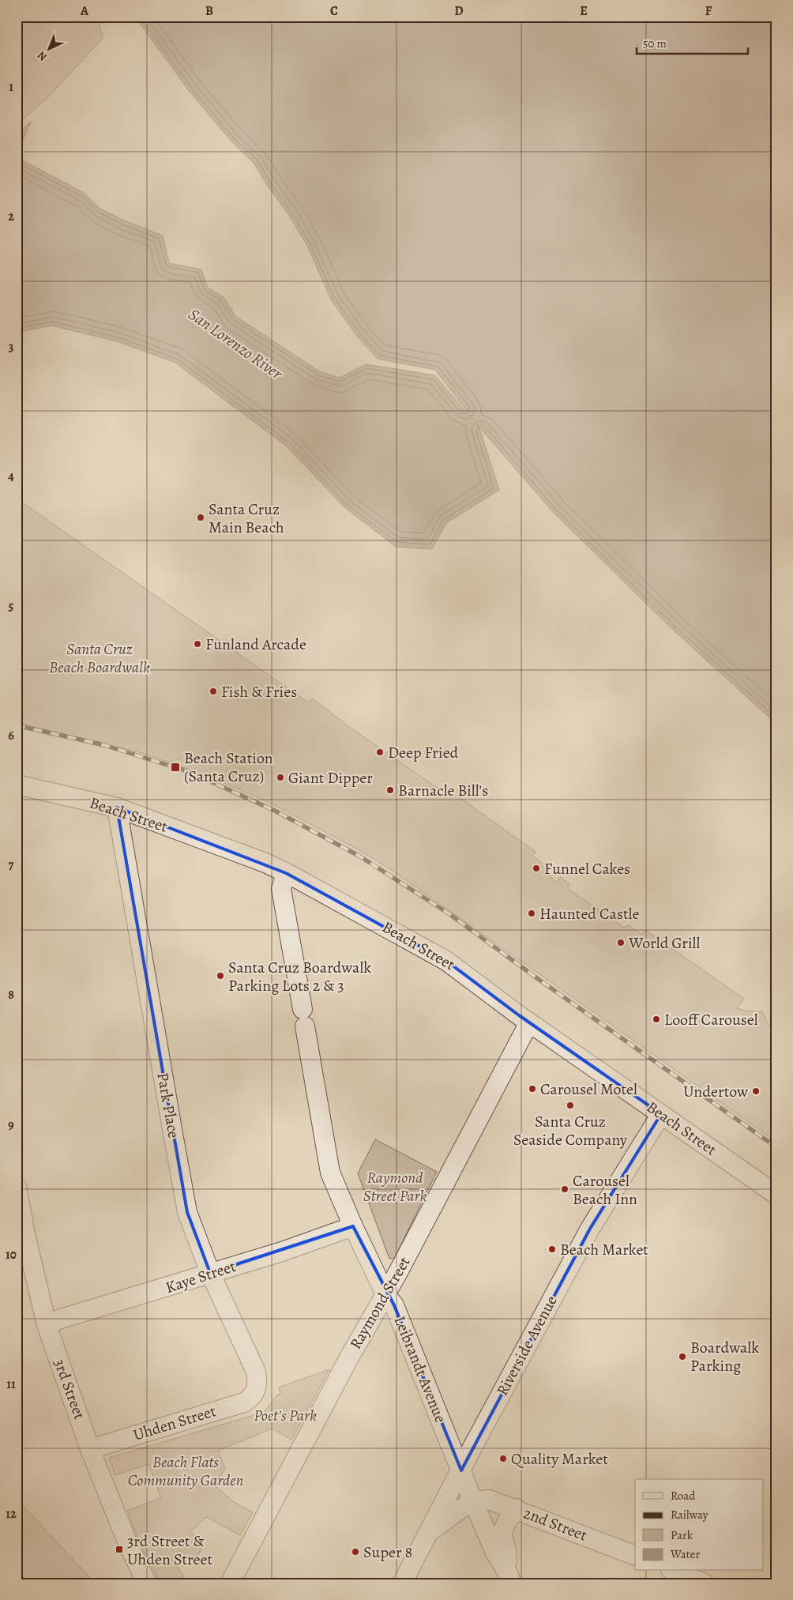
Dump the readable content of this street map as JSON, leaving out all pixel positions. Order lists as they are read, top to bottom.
{
  "streets": {
    "street": [
      "Beach Street",
      "Park Place",
      "Kaye Street",
      "Raymond Street",
      "Riverside Avenue",
      "Leibrandt Avenue",
      "3rd Street",
      "Uhden Street",
      "2nd Street"
    ]
  },
  "crossings": [
    ["Beach Street", "Park Place"],
    ["Beach Street", "Raymond Street"],
    ["Beach Street", "Riverside Avenue"],
    ["Beach Street", "Leibrandt Avenue"],
    ["Park Place", "Kaye Street"],
    ["Park Place", "Uhden Street"],
    ["Kaye Street", "Leibrandt Avenue"],
    ["Kaye Street", "3rd Street"],
    ["Raymond Street", "Leibrandt Avenue"],
    ["Riverside Avenue", "Leibrandt Avenue"],
    ["Leibrandt Avenue", "2nd Street"],
    ["3rd Street", "Uhden Street"]
  ],
  "water": ["San Lorenzo River"],
  "parks": [
    "Santa Cruz Beach Boardwalk",
    "Raymond Street Park",
    "Poet's Park",
    "Beach Flats Community Garden"
  ],
  "places": {
    "other": [
      "Santa Cruz Main Beach",
      "Funland Arcade",
      "Fish & Fries",
      "Deep Fried",
      "Giant Dipper",
      "Barnacle Bill's",
      "Funnel Cakes",
      "Haunted Castle",
      "World Grill",
      "Santa Cruz Boardwalk Parking Lots 2 & 3",
      "Looff Carousel",
      "Carousel Motel",
      "Undertow",
      "Santa Cruz Seaside Company",
      "Carousel Beach Inn",
      "Beach Market",
      "Boardwalk Parking",
      "Quality Market",
      "Super 8"
    ],
    "transit": ["Beach Station (Santa Cruz)", "3rd Street & Uhden Street"]
  },
  "legend": [
    "Road",
    "Railway",
    "Park",
    "Water"
  ],
  "scale_bar": "50 m",
  "north": "bottom left",
  "grid": {
    "columns": [
      "A",
      "B",
      "C",
      "D",
      "E",
      "F"
    ],
    "rows": [
      "1",
      "2",
      "3",
      "4",
      "5",
      "6",
      "7",
      "8",
      "9",
      "10",
      "11",
      "12"
    ]
  }
}
